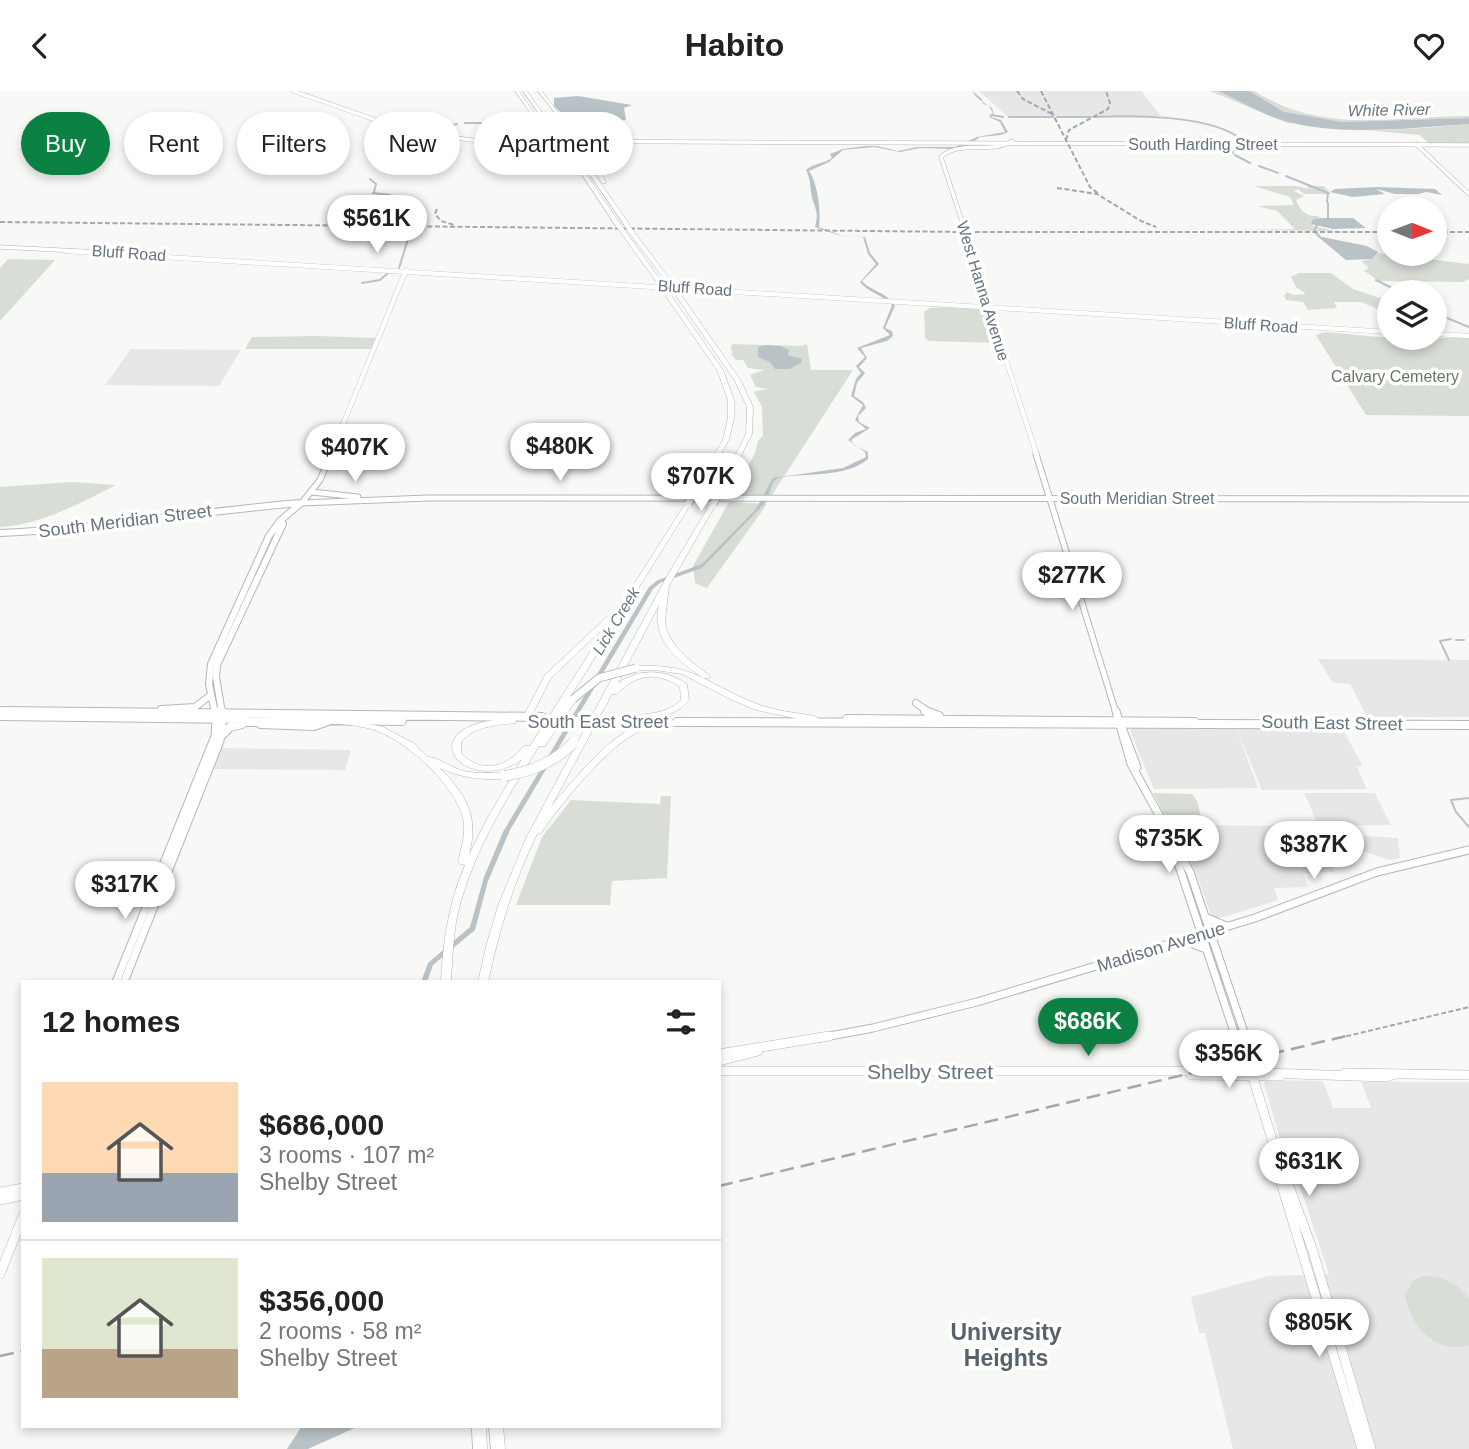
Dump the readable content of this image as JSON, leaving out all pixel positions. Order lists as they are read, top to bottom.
{
  "streets": {
    "main road": [
      "South Harding Street",
      "Bluff Road",
      "West Hanna Avenue",
      "South Meridian Street",
      "South East Street",
      "Madison Avenue",
      "Shelby Street"
    ]
  },
  "crossings": [
    ["South Harding Street", "West Hanna Avenue"],
    ["Bluff Road", "West Hanna Avenue"],
    ["West Hanna Avenue", "South Meridian Street"],
    ["West Hanna Avenue", "South East Street"]
  ],
  "districts": ["University Heights"],
  "water": ["White River", "Lick Creek"],
  "parks": ["Calvary Cemetery"],
  "north": "right",
  "page": {
    "header": "Habito",
    "chip": [
      "Buy",
      "Rent",
      "Filters",
      "New",
      "Apartment"
    ],
    "price": [
      "$561K",
      "$480K",
      "$407K",
      "$707K",
      "$277K",
      "$735K",
      "$387K",
      "$317K",
      "$686K",
      "$356K",
      "$631K",
      "$805K"
    ],
    "heading": "12 homes",
    "list": [
      {
        "name": "$686,000",
        "note": "3 rooms · 107 m² · Shelby Street"
      },
      {
        "name": "$356,000",
        "note": "2 rooms · 58 m² · Shelby Street"
      }
    ]
  }
}
